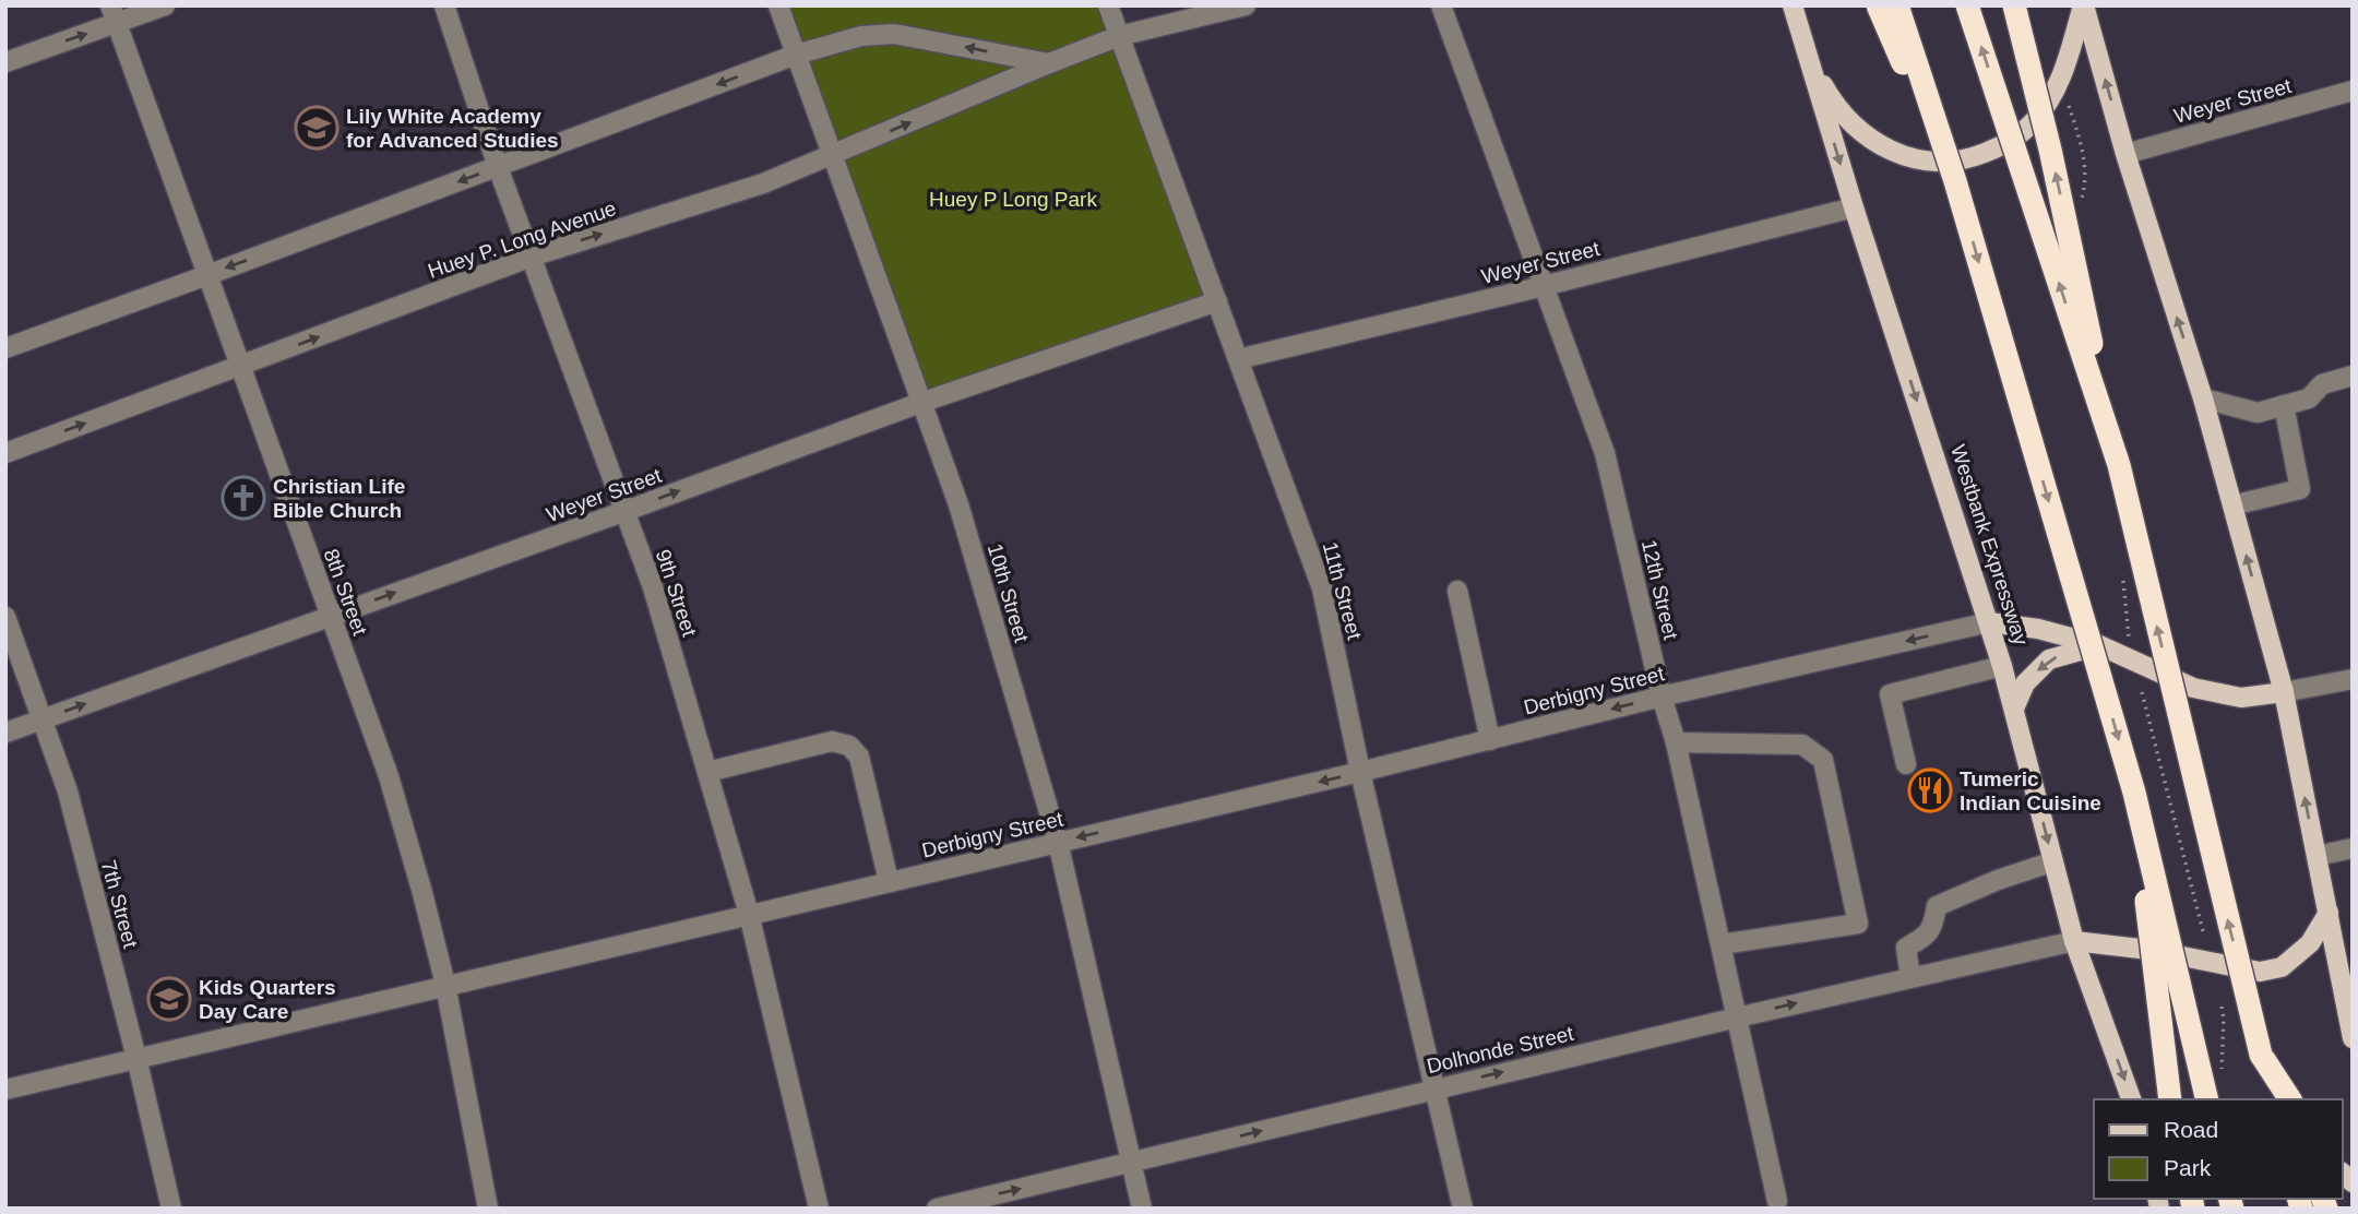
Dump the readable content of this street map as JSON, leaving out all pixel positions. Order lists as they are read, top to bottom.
{
  "streets": {
    "main road": ["Westbank Expressway"],
    "street": [
      "Weyer Street",
      "Huey P. Long Avenue",
      "12th Street",
      "11th Street",
      "8th Street",
      "9th Street",
      "10th Street",
      "Derbigny Street",
      "7th Street",
      "Dolhonde Street"
    ]
  },
  "crossings": [
    ["Weyer Street", "Westbank Expressway"],
    ["Weyer Street", "12th Street"],
    ["Weyer Street", "11th Street"],
    ["Weyer Street", "8th Street"],
    ["Weyer Street", "9th Street"],
    ["Weyer Street", "10th Street"],
    ["Weyer Street", "7th Street"],
    ["Huey P. Long Avenue", "11th Street"],
    ["Huey P. Long Avenue", "8th Street"],
    ["Huey P. Long Avenue", "9th Street"],
    ["Huey P. Long Avenue", "10th Street"],
    ["Westbank Expressway", "Derbigny Street"],
    ["Westbank Expressway", "Dolhonde Street"],
    ["12th Street", "Derbigny Street"],
    ["12th Street", "Dolhonde Street"],
    ["11th Street", "Derbigny Street"],
    ["11th Street", "Dolhonde Street"],
    ["8th Street", "Derbigny Street"],
    ["9th Street", "Derbigny Street"],
    ["10th Street", "Derbigny Street"],
    ["10th Street", "Dolhonde Street"],
    ["Derbigny Street", "7th Street"]
  ],
  "one_way": [
    "Weyer Street",
    "Westbank Expressway",
    "Derbigny Street",
    "Dolhonde Street"
  ],
  "parks": ["Huey P Long Park"],
  "places": {
    "school or university": ["Lily White Academy for Advanced Studies", "Kids Quarters Day Care"],
    "church": ["Christian Life Bible Church"],
    "restaurant": ["Tumeric Indian Cuisine"]
  },
  "legend": ["Road", "Park"]
}
